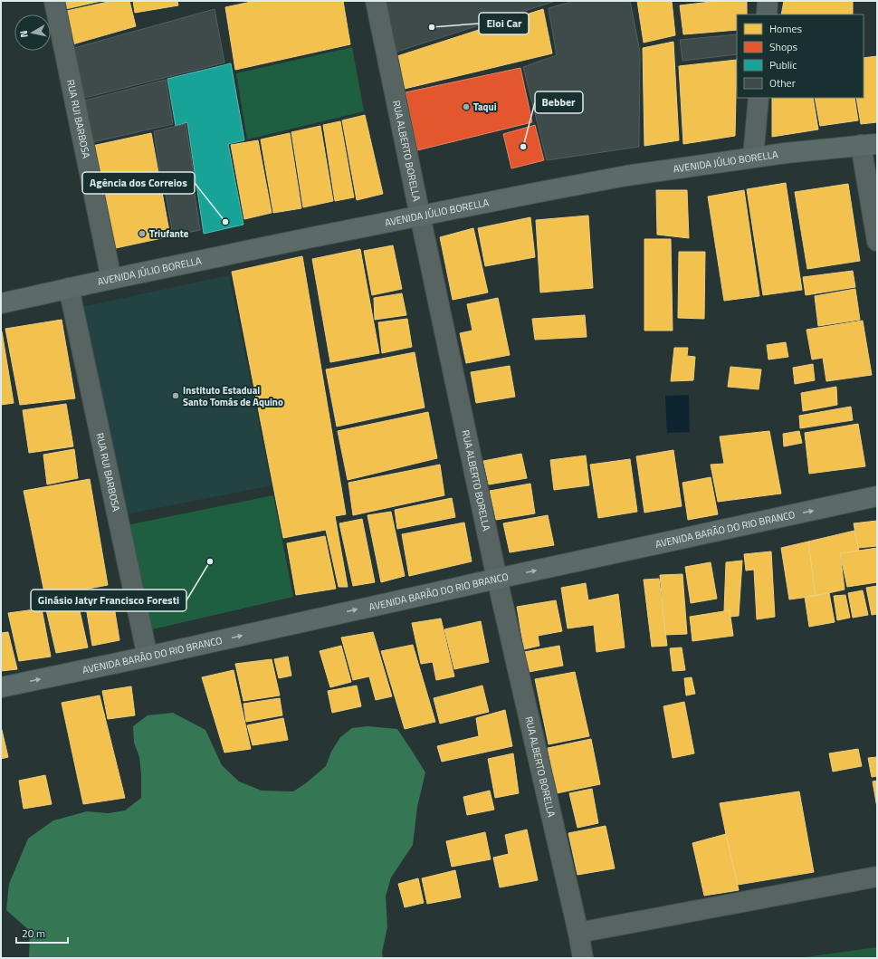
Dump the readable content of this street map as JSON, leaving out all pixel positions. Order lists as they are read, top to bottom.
{
  "streets": {
    "main road": ["AVENIDA JÚLIO BORELLA", "AVENIDA BARÃO DO RIO BRANCO"],
    "street": ["RUA RUI BARBOSA", "RUA ALBERTO BORELLA"]
  },
  "crossings": [
    ["RUA RUI BARBOSA", "AVENIDA JÚLIO BORELLA"],
    ["RUA RUI BARBOSA", "AVENIDA BARÃO DO RIO BRANCO"],
    ["RUA ALBERTO BORELLA", "AVENIDA JÚLIO BORELLA"],
    ["RUA ALBERTO BORELLA", "AVENIDA BARÃO DO RIO BRANCO"]
  ],
  "one_way": ["AVENIDA BARÃO DO RIO BRANCO"],
  "places": [
    "Eloi Car",
    "Taqui",
    "Bebber",
    "Agência dos Correios",
    "Triufante",
    "Instituto Estadual Santo Tomás de Aquino",
    "Ginásio Jatyr Francisco Foresti"
  ],
  "legend": [
    "Homes",
    "Shops",
    "Public",
    "Other"
  ],
  "scale_bar": "20 m",
  "north": "left"
}
